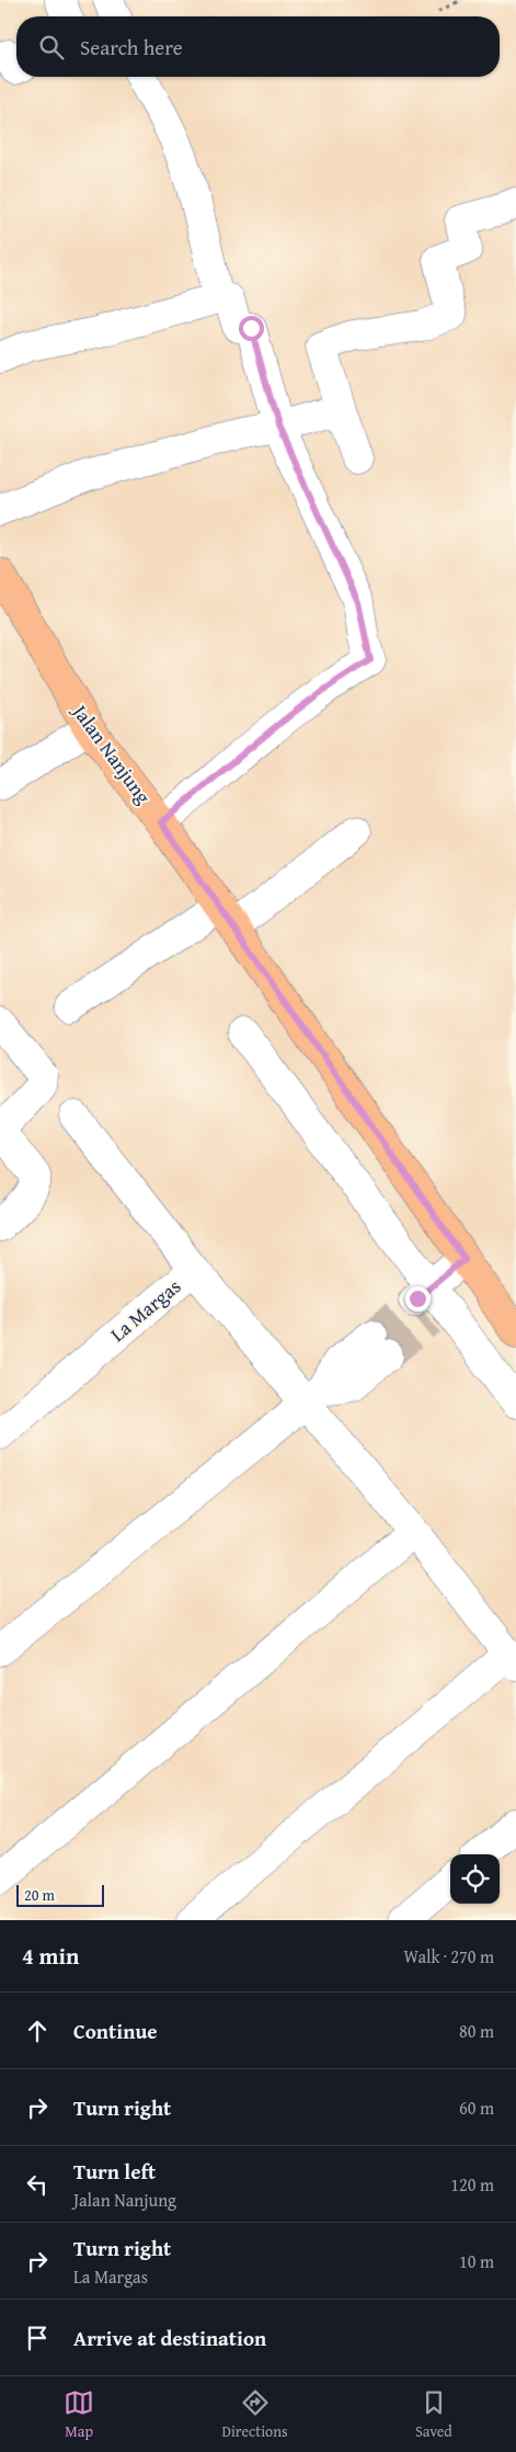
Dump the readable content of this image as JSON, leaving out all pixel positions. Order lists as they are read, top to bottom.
{
  "streets": {
    "main road": ["Jalan Nanjung"],
    "street": ["La Margas"]
  },
  "scale_bar": "20 m",
  "page": {
    "search": "Search here",
    "scale": "20 m",
    "heading": ["4 min", "Walk · 270 m"],
    "list": [
      ["Continue", "80 m"],
      ["Turn right", "60 m"],
      ["Turn left", "Jalan Nanjung", "120 m"],
      ["Turn right", "La Margas", "10 m"],
      "Arrive at destination"
    ],
    "nav": ["Map", "Directions", "Saved"]
  }
}
